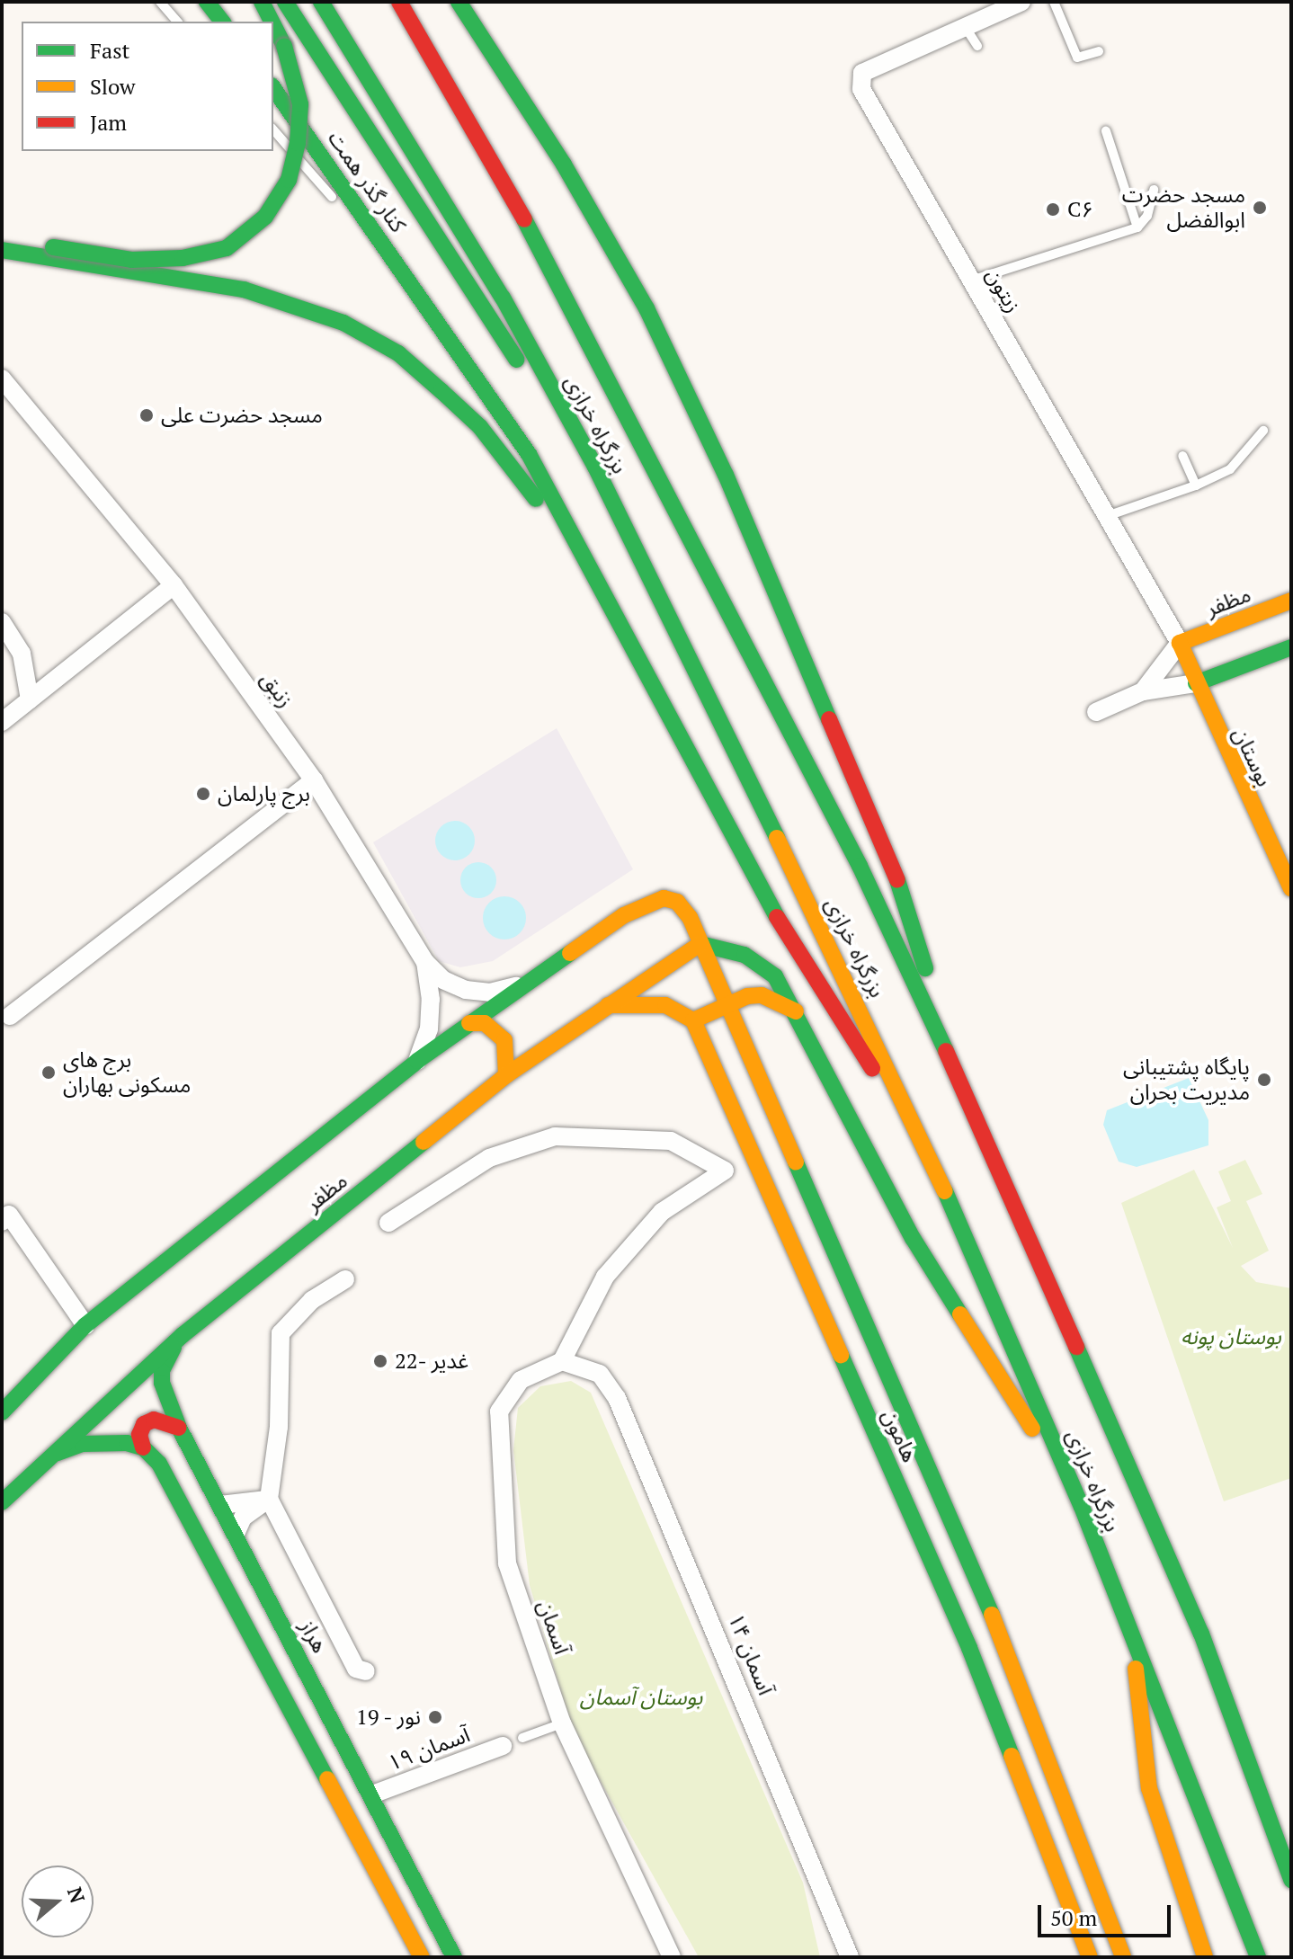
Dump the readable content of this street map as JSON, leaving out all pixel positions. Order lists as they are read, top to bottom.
{
  "streets": {
    "main road": [
      "کنار گذر همت",
      "زیتون",
      "بزرگراه خرازی",
      "مظفر",
      "بوستان",
      "هامون",
      "هراز"
    ],
    "street": [
      "زنبق",
      "آسمان",
      "آسمان ۱۴",
      "آسمان ۱۹"
    ]
  },
  "crossings": [
    ["زیتون", "مظفر"],
    ["زیتون", "بوستان"],
    ["مظفر", "هامون"],
    ["مظفر", "هراز"],
    ["زنبق", "هامون"],
    ["آسمان", "آسمان ۱۴"],
    ["هراز", "آسمان ۱۹"]
  ],
  "parks": ["بوستان پونه", "بوستان آسمان"],
  "places": [
    "مسجد حضرت ابوالفضل",
    "C۶",
    "مسجد حضرت علی",
    "برج پارلمان",
    "برج های مسکونی بهاران",
    "پایگاه پشتیبانی مدیریت بحران",
    "22- غدیر",
    "19 - نور"
  ],
  "legend": ["Fast", "Slow", "Jam"],
  "scale_bar": "50 m",
  "north": "right"
}
